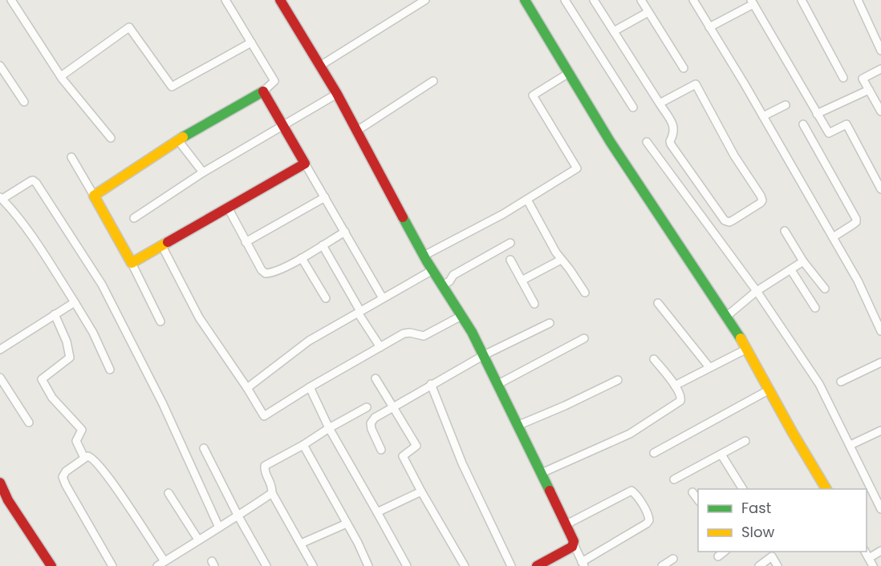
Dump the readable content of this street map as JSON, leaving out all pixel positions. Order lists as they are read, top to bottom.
{
  "legend": ["Fast", "Slow"]
}
